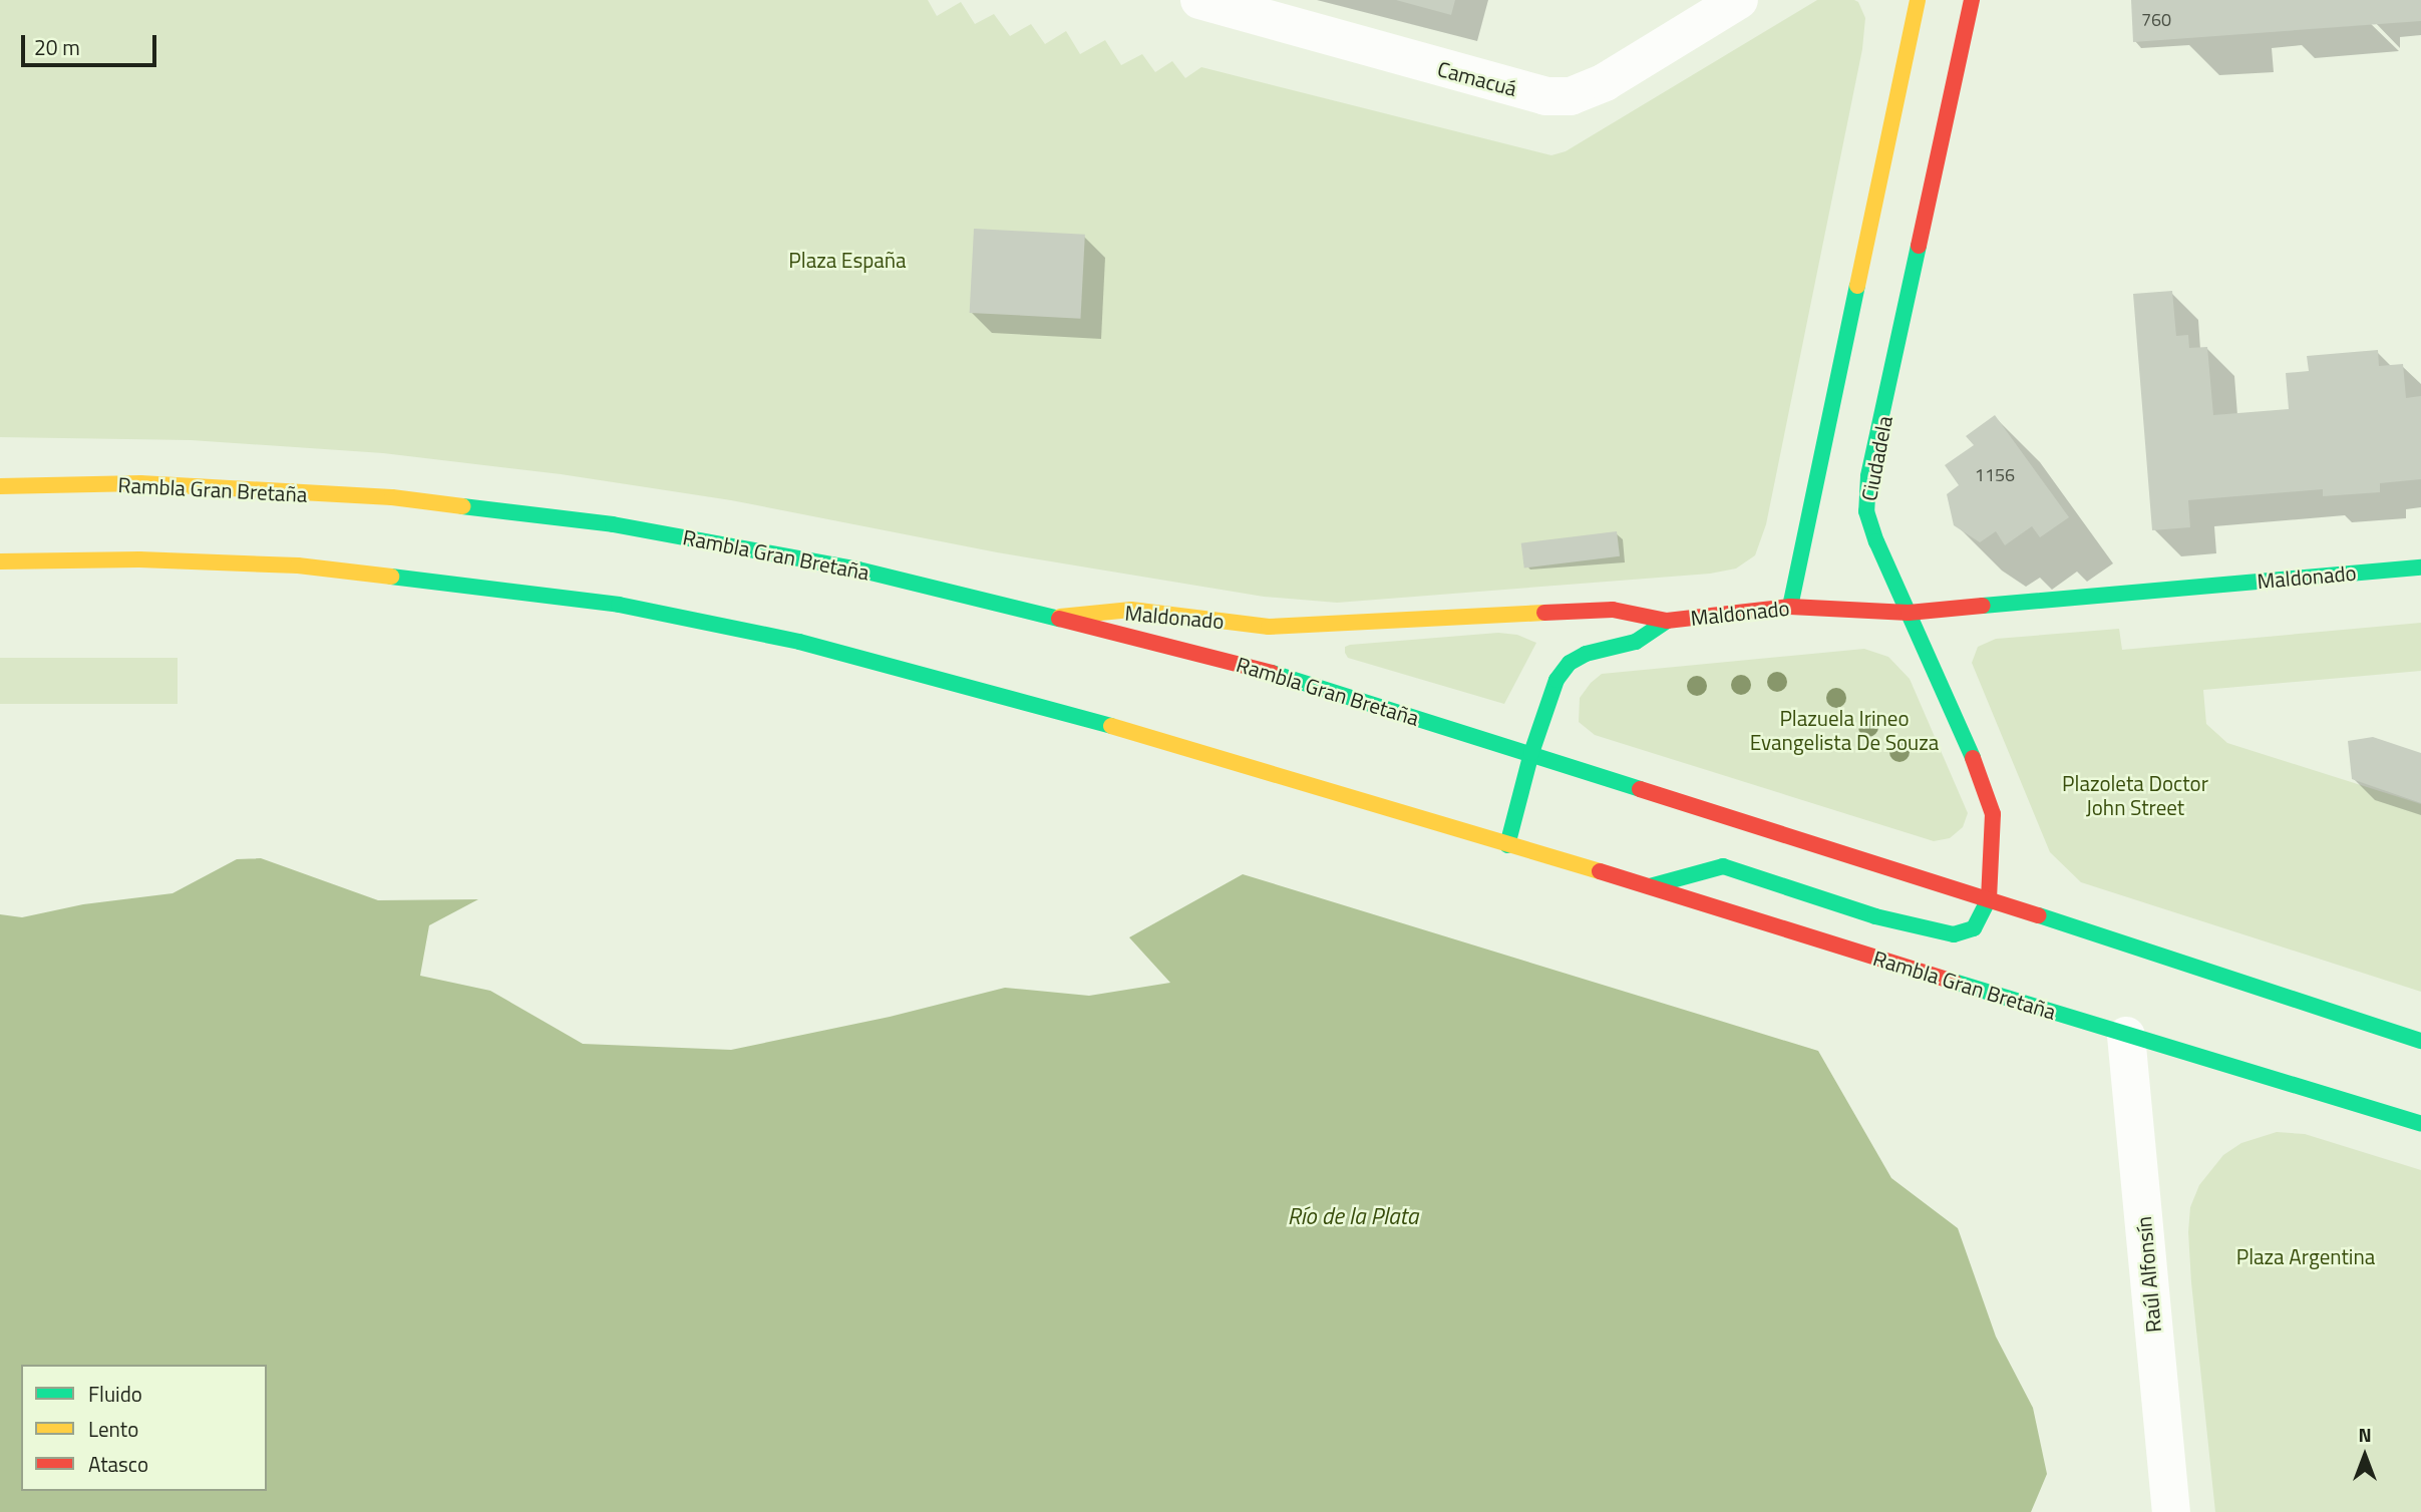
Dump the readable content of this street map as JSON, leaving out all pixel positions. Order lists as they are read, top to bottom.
{
  "streets": {
    "main road": ["Ciudadela", "Rambla Gran Bretaña", "Maldonado"],
    "street": ["Camacuá", "Raúl Alfonsín"]
  },
  "crossings": [
    ["Ciudadela", "Rambla Gran Bretaña"],
    ["Ciudadela", "Maldonado"],
    ["Rambla Gran Bretaña", "Maldonado"],
    ["Rambla Gran Bretaña", "Raúl Alfonsín"]
  ],
  "water": ["Río de la Plata"],
  "parks": [
    "Plaza España",
    "Plazuela Irineo Evangelista De Souza",
    "Plazoleta Doctor John Street",
    "Plaza Argentina"
  ],
  "house_numbers": ["760", "1156"],
  "legend": ["Fluido", "Lento", "Atasco"],
  "scale_bar": "20 m",
  "north": "top"
}
